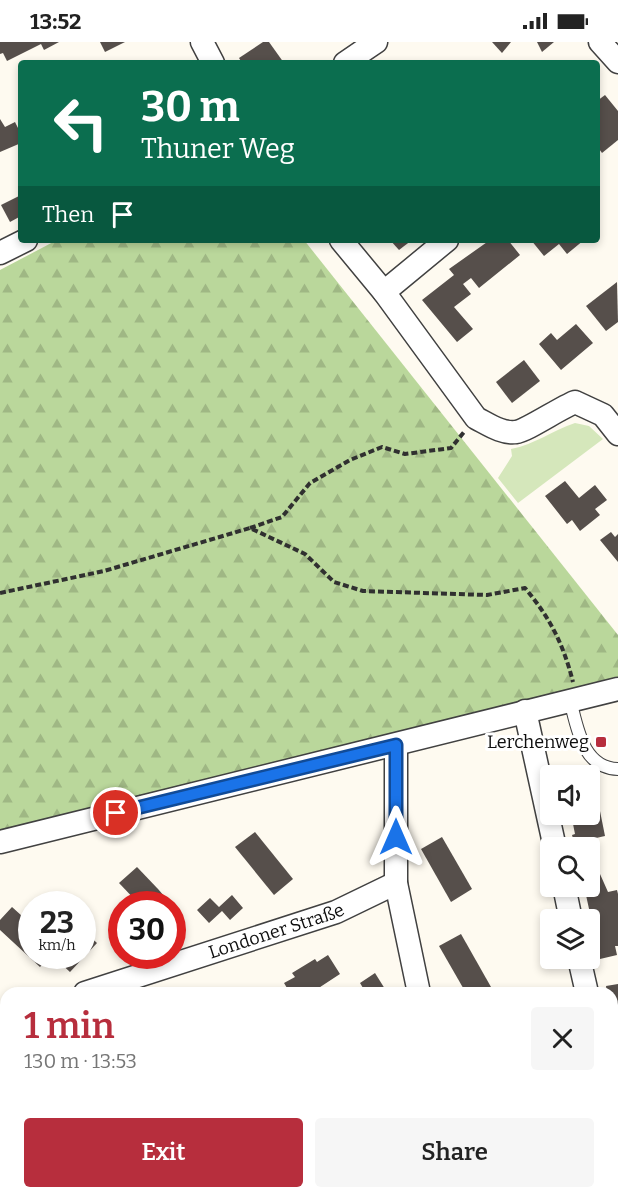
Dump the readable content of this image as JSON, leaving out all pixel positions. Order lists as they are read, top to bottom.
{
  "streets": {
    "street": ["Londoner Straße"]
  },
  "places": {
    "transit": ["Lerchenweg"]
  },
  "page": {
    "status": "13:52",
    "turn": ["30 m", "Thuner Weg"],
    "then": "Then",
    "speed": "23 km/h",
    "limit": "30",
    "heading": ["1 min", "130 m · 13:53"],
    "buttons": ["Exit", "Share"]
  }
}
